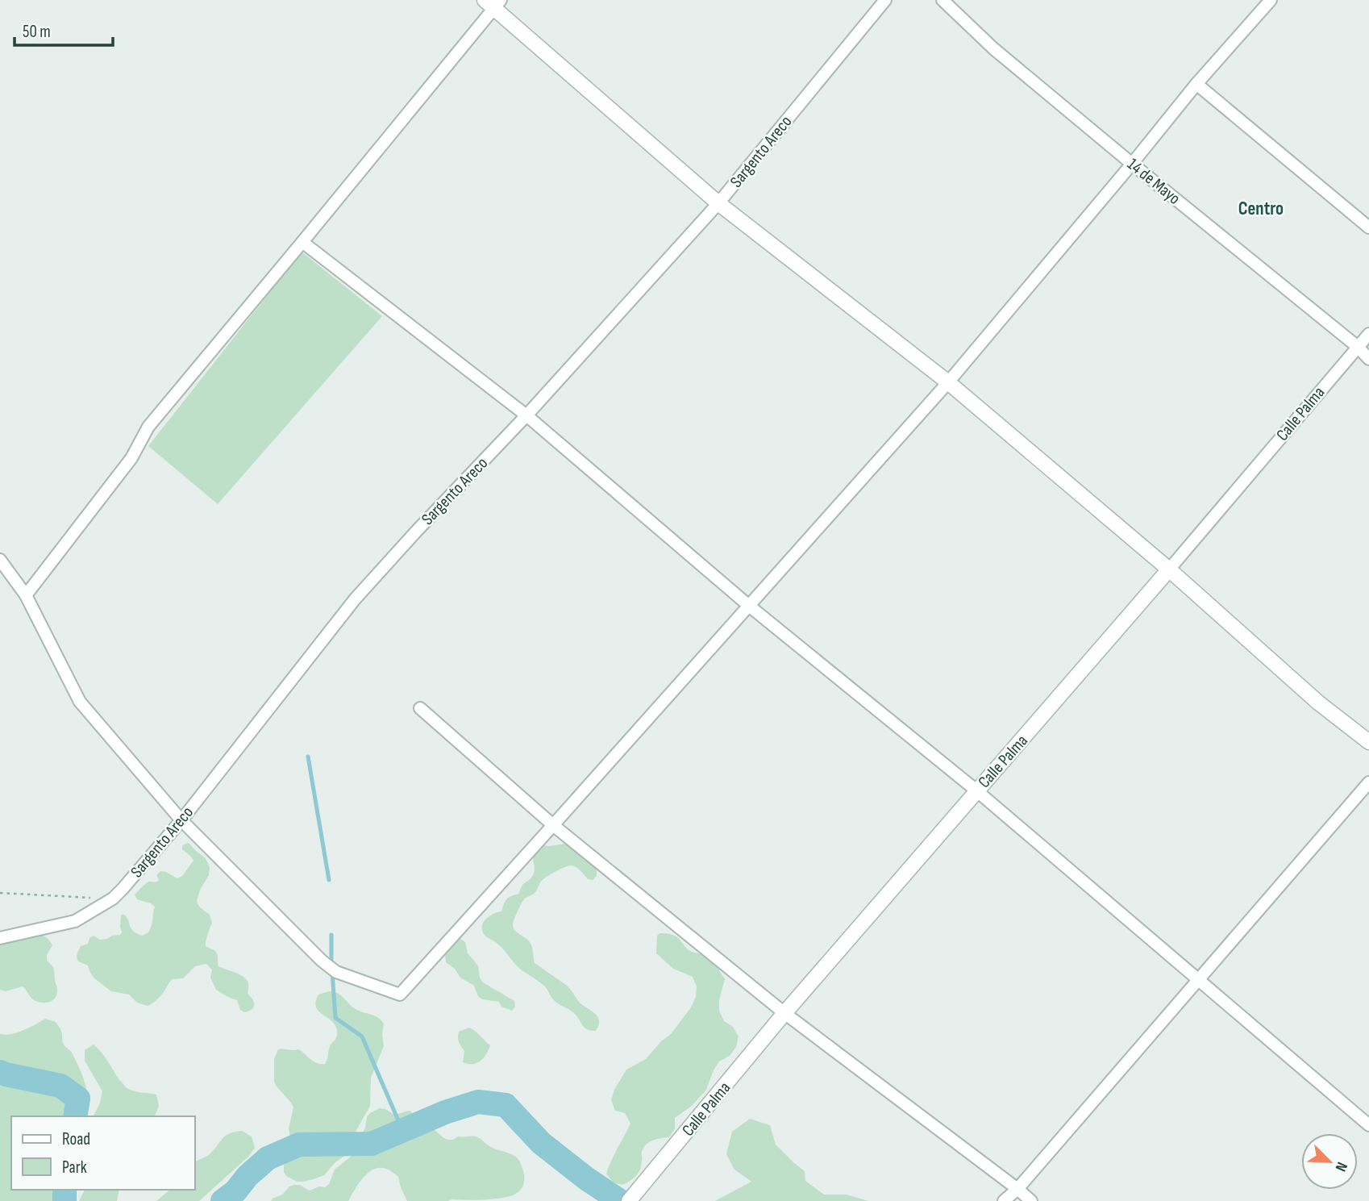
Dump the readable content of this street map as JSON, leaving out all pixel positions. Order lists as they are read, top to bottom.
{
  "streets": {
    "street": ["Sargento Areco", "14 de Mayo", "Calle Palma"]
  },
  "crossings": [
    ["14 de Mayo", "Calle Palma"]
  ],
  "districts": ["Centro"],
  "legend": ["Road", "Park"],
  "scale_bar": "50 m",
  "north": "bottom right"
}
